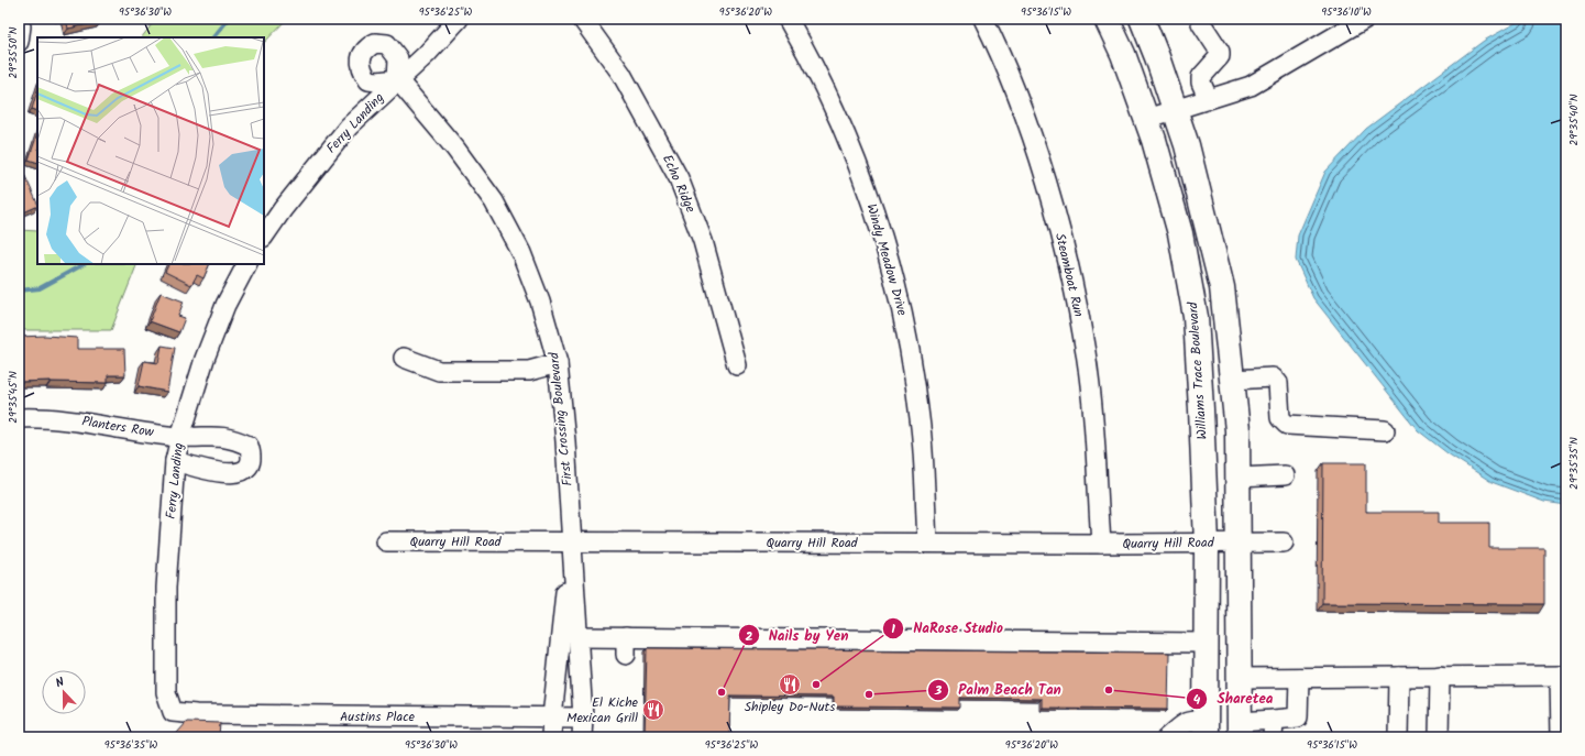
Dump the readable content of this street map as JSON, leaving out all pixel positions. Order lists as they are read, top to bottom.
{
  "streets": {
    "main road": ["Williams Trace Boulevard"],
    "street": [
      "Ferry Landing",
      "Echo Ridge",
      "Windy Meadow Drive",
      "Steamboat Run",
      "First Crossing Boulevard",
      "Planters Row",
      "Quarry Hill Road",
      "Austins Place"
    ]
  },
  "crossings": [
    ["Ferry Landing", "First Crossing Boulevard"],
    ["Ferry Landing", "Planters Row"],
    ["Ferry Landing", "Austins Place"],
    ["Windy Meadow Drive", "Quarry Hill Road"],
    ["Steamboat Run", "Quarry Hill Road"],
    ["Williams Trace Boulevard", "Quarry Hill Road"],
    ["First Crossing Boulevard", "Quarry Hill Road"],
    ["First Crossing Boulevard", "Austins Place"]
  ],
  "places": {
    "restaurant": ["Shipley Do-Nuts", "El Kiche Mexican Grill"],
    "other": [
      "NaRose Studio",
      "Sharetea",
      "Nails by Yen",
      "Palm Beach Tan"
    ]
  },
  "north": "top",
  "coordinates": [
    "95°36'30\"W",
    "95°36'25\"W",
    "95°36'20\"W",
    "95°36'15\"W",
    "95°36'10\"W",
    "29°35'50\"N",
    "29°35'40\"N",
    "29°35'45\"N",
    "29°35'35\"N",
    "95°36'35\"W"
  ]
}
